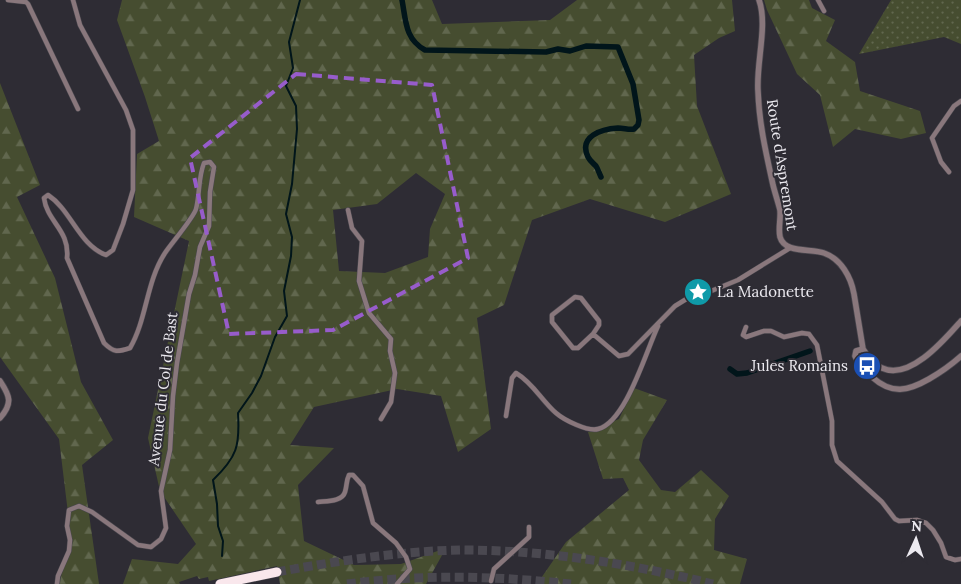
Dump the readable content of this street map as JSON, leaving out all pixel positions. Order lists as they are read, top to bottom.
{
  "streets": {
    "street": ["Route d'Aspremont", "Avenue du Col de Bast"]
  },
  "places": {
    "place": ["La Madonette"],
    "bus stop": ["Jules Romains"]
  },
  "north": "top"
}
